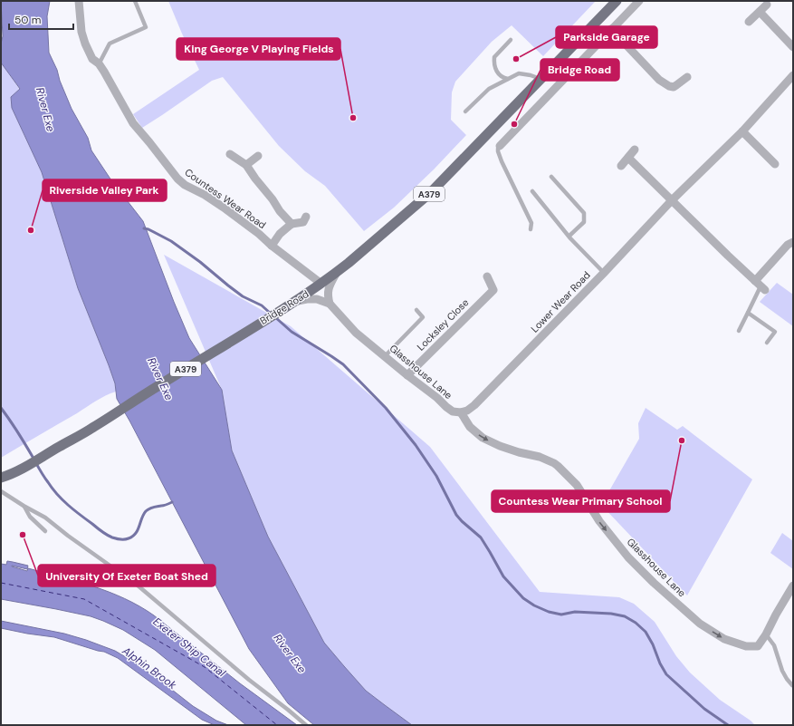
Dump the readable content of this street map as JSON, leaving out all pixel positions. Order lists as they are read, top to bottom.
{
  "streets": {
    "main road": ["A379", "Bridge Road"],
    "street": [
      "Countess Wear Road",
      "Lower Wear Road",
      "Locksley Close",
      "Glasshouse Lane"
    ]
  },
  "crossings": [
    ["Countess Wear Road", "Bridge Road"],
    ["Lower Wear Road", "Glasshouse Lane"],
    ["Locksley Close", "Glasshouse Lane"]
  ],
  "one_way": ["Glasshouse Lane"],
  "water": ["River Exe", "Exeter Ship Canal", "Alphin Brook"],
  "places": [
    "Parkside Garage",
    "King George V Playing Fields",
    "Bridge Road",
    "Riverside Valley Park",
    "Countess Wear Primary School",
    "University Of Exeter Boat Shed"
  ],
  "scale_bar": "50 m"
}
